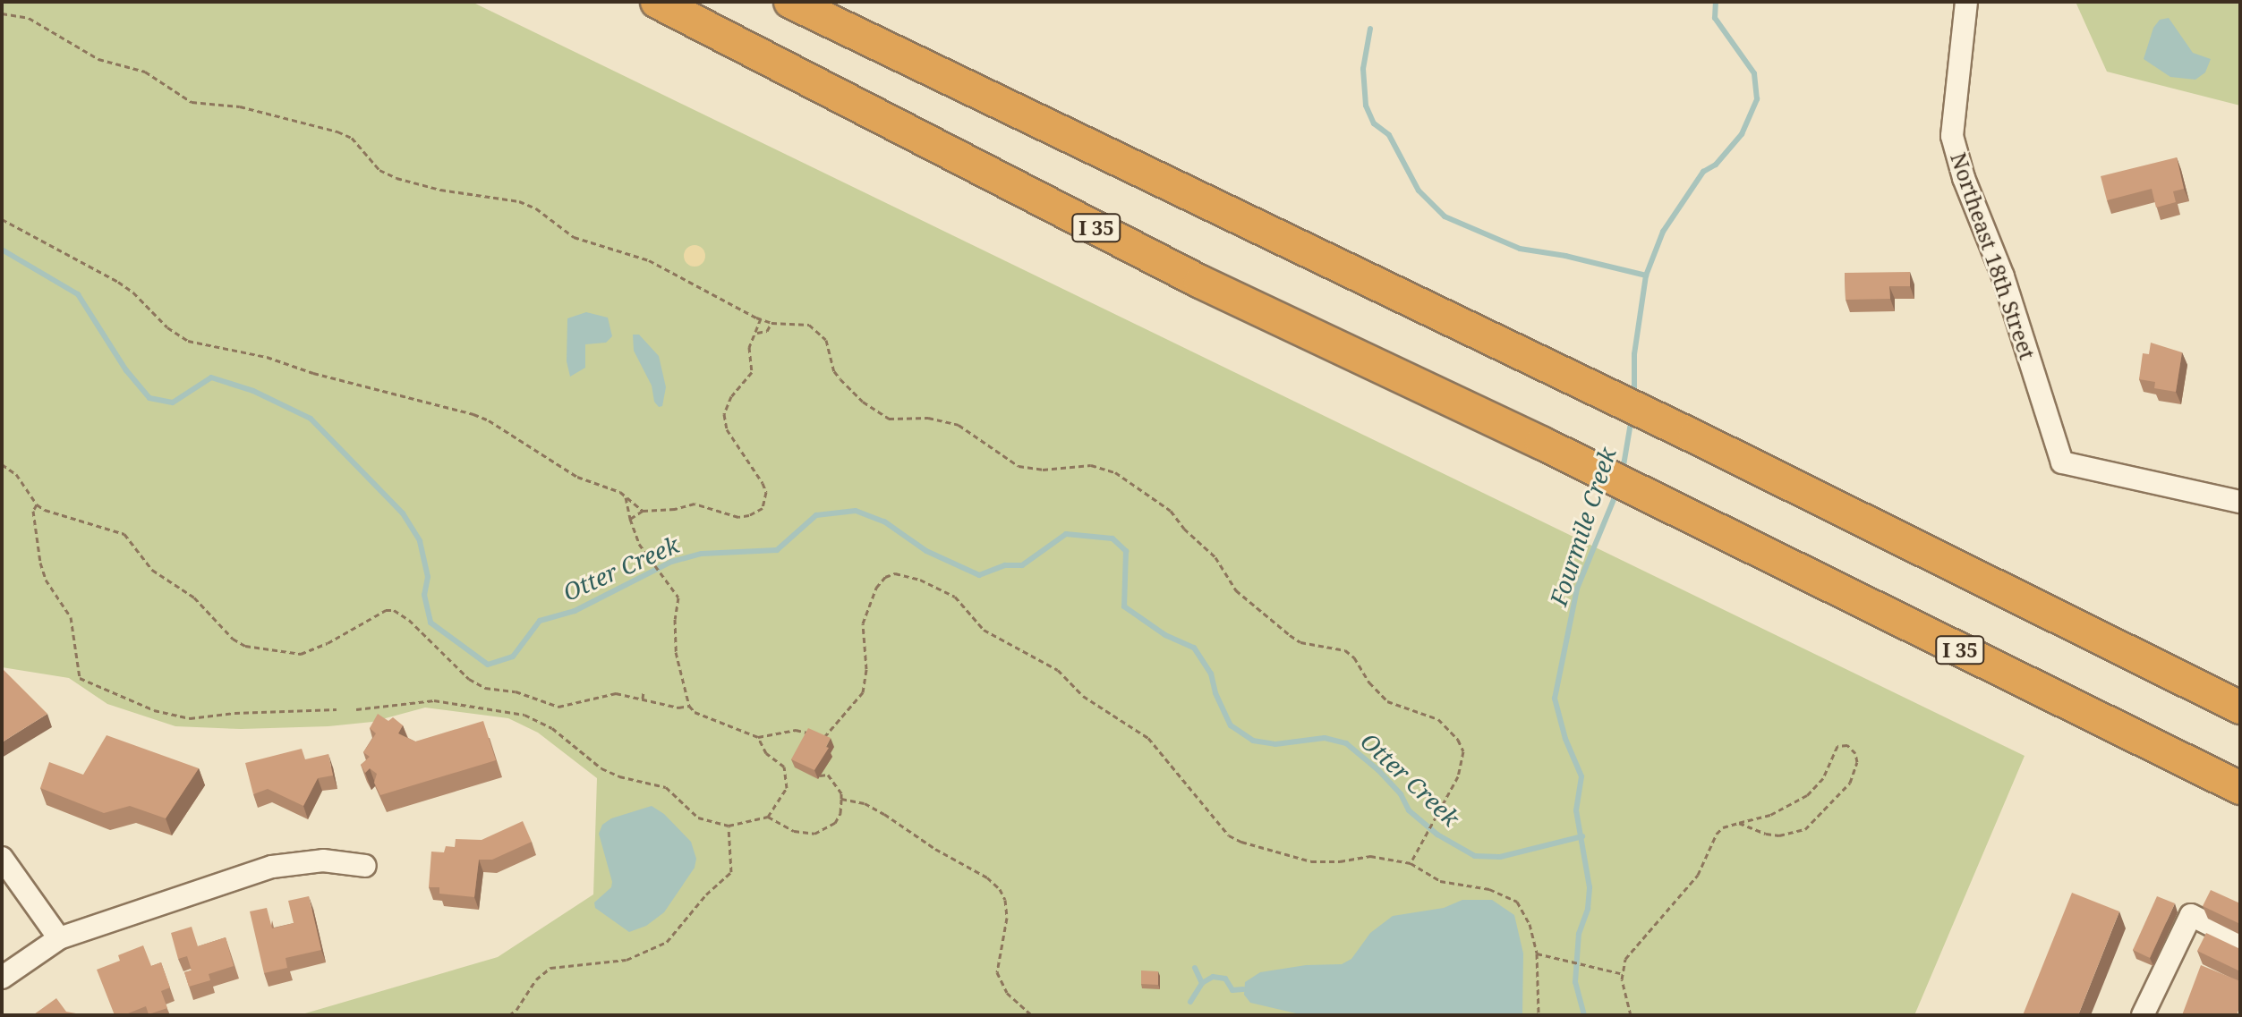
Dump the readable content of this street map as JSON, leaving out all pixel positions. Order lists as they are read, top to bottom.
{
  "streets": {
    "highway": ["I 35"],
    "street": ["Northeast 18th Street"]
  },
  "water": ["Fourmile Creek", "Otter Creek"]
}
